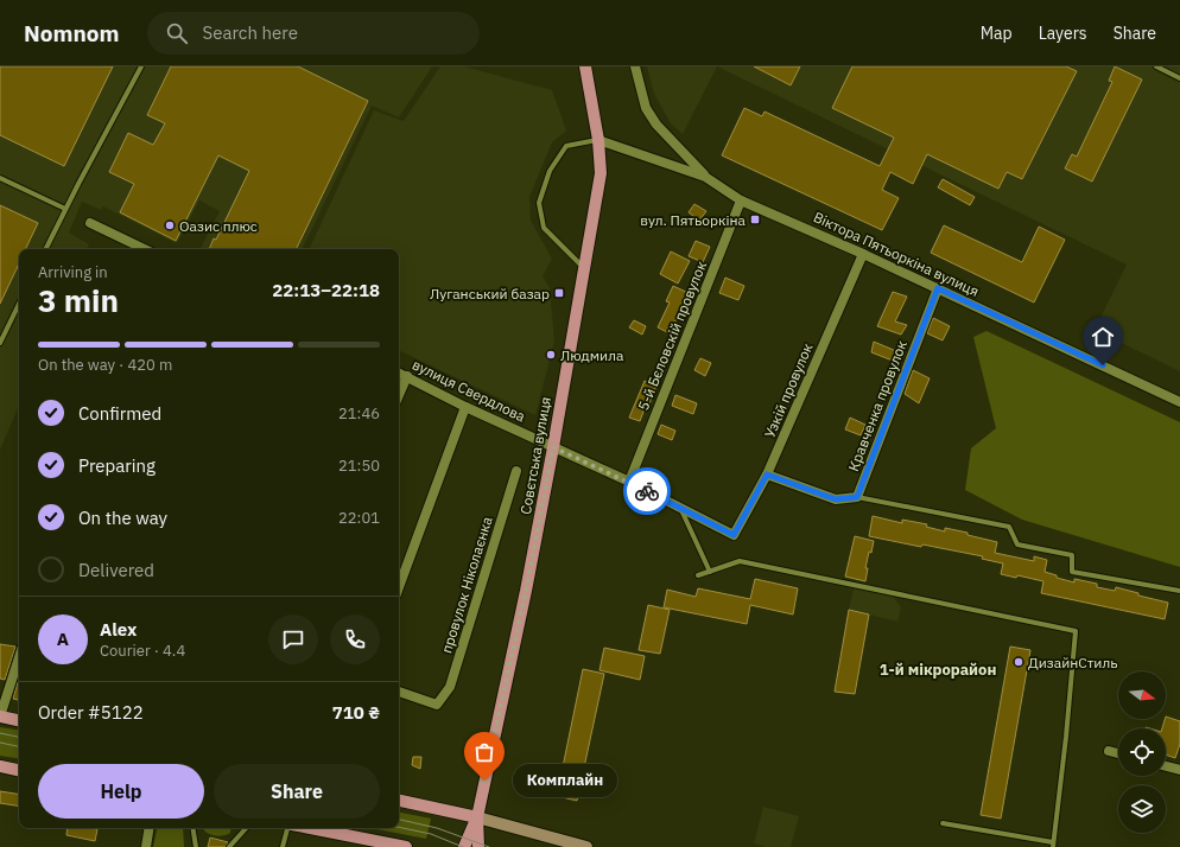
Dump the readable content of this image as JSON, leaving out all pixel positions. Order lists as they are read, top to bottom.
{
  "streets": {
    "main road": ["Совєтська вулиця"],
    "street": [
      "Віктора Пятьоркіна вулиця",
      "5-й Бєловскій провулок",
      "вулиця Свердлова",
      "Узкій провулок",
      "Кравченка провулок",
      "провулок Ніколаєнка"
    ]
  },
  "crossings": [
    ["Віктора Пятьоркіна вулиця", "5-й Бєловскій провулок"],
    ["Віктора Пятьоркіна вулиця", "Узкій провулок"],
    ["Віктора Пятьоркіна вулиця", "Кравченка провулок"],
    ["Віктора Пятьоркіна вулиця", "Совєтська вулиця"],
    ["5-й Бєловскій провулок", "вулиця Свердлова"],
    ["вулиця Свердлова", "Узкій провулок"],
    ["вулиця Свердлова", "Совєтська вулиця"]
  ],
  "districts": ["1-й мікрорайон"],
  "places": {
    "transit": ["вул. Пятьоркіна", "Луганський базар"],
    "other": [
      "Оазис плюс",
      "Людмила",
      "ДизайнСтиль",
      "Комплайн"
    ]
  },
  "north": "right",
  "page": {
    "header": "Nomnom",
    "search": "Search here",
    "nav": ["Map", "Layers", "Share"],
    "heading": ["3 min", "Arriving in", "22:13–22:18"],
    "panel": [
      "Alex",
      "Courier · 4.4",
      "Order #5122",
      "710 ₴"
    ],
    "bar": "On the way · 420 m",
    "list": [
      ["Confirmed", "21:46"],
      ["Preparing", "21:50"],
      ["On the way", "22:01"],
      "Delivered"
    ],
    "round": "A",
    "buttons": ["Help", "Share"],
    "bubble": "Комплайн"
  }
}
